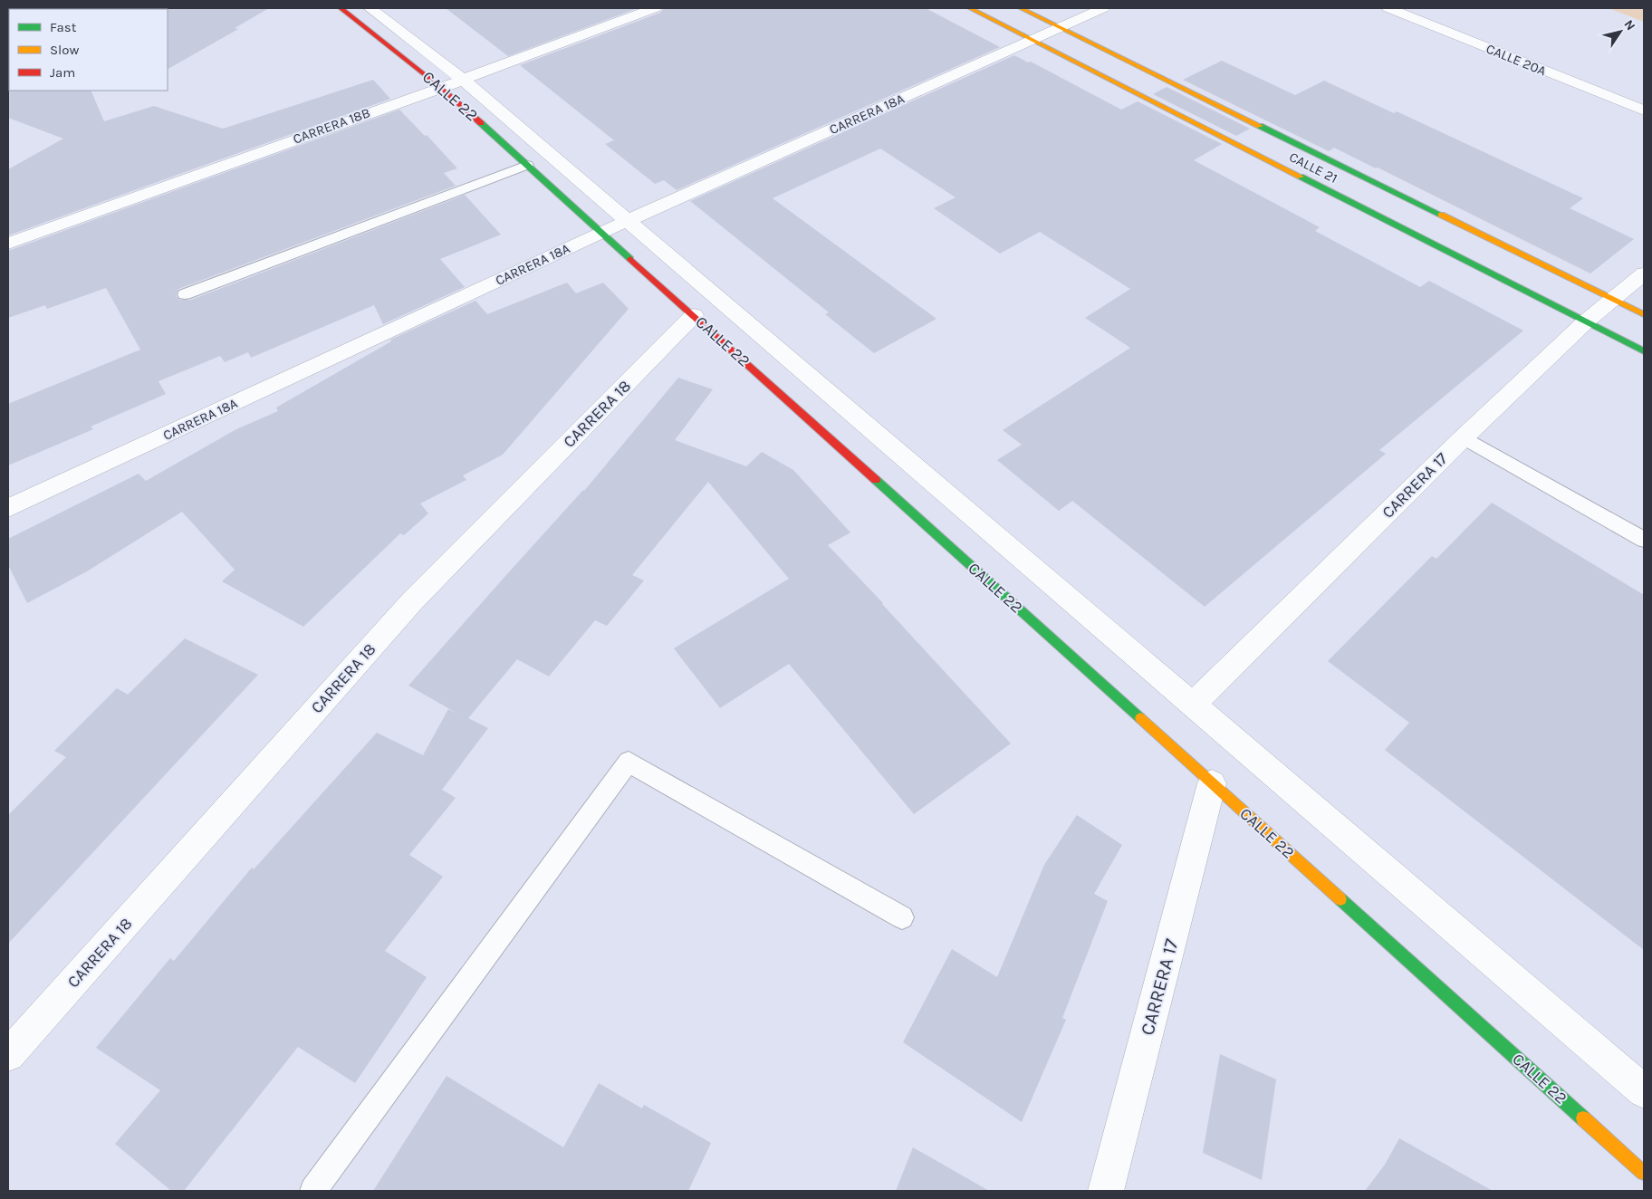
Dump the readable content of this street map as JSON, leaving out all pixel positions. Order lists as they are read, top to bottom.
{
  "streets": {
    "main road": ["CALLE 22", "CALLE 21"],
    "street": [
      "CALLE 20A",
      "CARRERA 18A",
      "CARRERA 18B",
      "CARRERA 18",
      "CARRERA 17"
    ]
  },
  "crossings": [
    ["CALLE 22", "CARRERA 18A"],
    ["CALLE 22", "CARRERA 18B"],
    ["CALLE 22", "CARRERA 18"],
    ["CALLE 22", "CARRERA 17"],
    ["CARRERA 18A", "CALLE 21"],
    ["CALLE 21", "CARRERA 17"]
  ],
  "legend": ["Fast", "Slow", "Jam"],
  "north": "top right"
}
